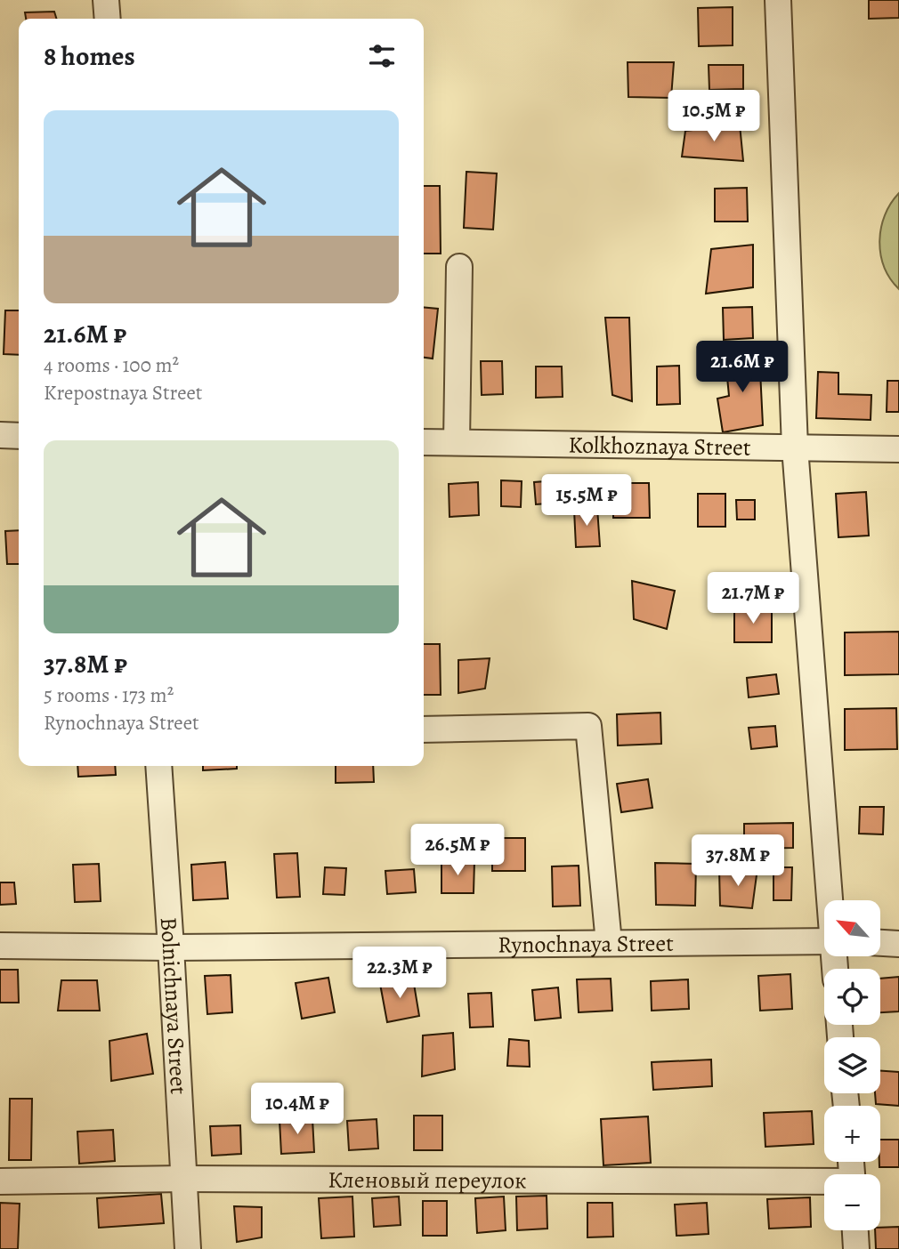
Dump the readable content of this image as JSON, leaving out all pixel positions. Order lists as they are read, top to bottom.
{
  "streets": {
    "street": [
      "Kolkhoznaya Street",
      "Rynochnaya Street",
      "Bolnichnaya Street",
      "Кленовый переулок"
    ]
  },
  "crossings": [
    ["Rynochnaya Street", "Bolnichnaya Street"],
    ["Bolnichnaya Street", "Кленовый переулок"]
  ],
  "north": "top left",
  "page": {
    "heading": "8 homes",
    "price": [
      "10.5M ₽",
      "21.6M ₽",
      "15.5M ₽",
      "21.7M ₽",
      "26.5M ₽",
      "37.8M ₽",
      "22.3M ₽",
      "10.4M ₽"
    ],
    "list": [
      {
        "name": "21.6M ₽",
        "note": "4 rooms · 100 m² · Krepostnaya Street"
      },
      {
        "name": "37.8M ₽",
        "note": "5 rooms · 173 m² · Rynochnaya Street"
      }
    ],
    "map_buttons": ["+", "−"]
  }
}
